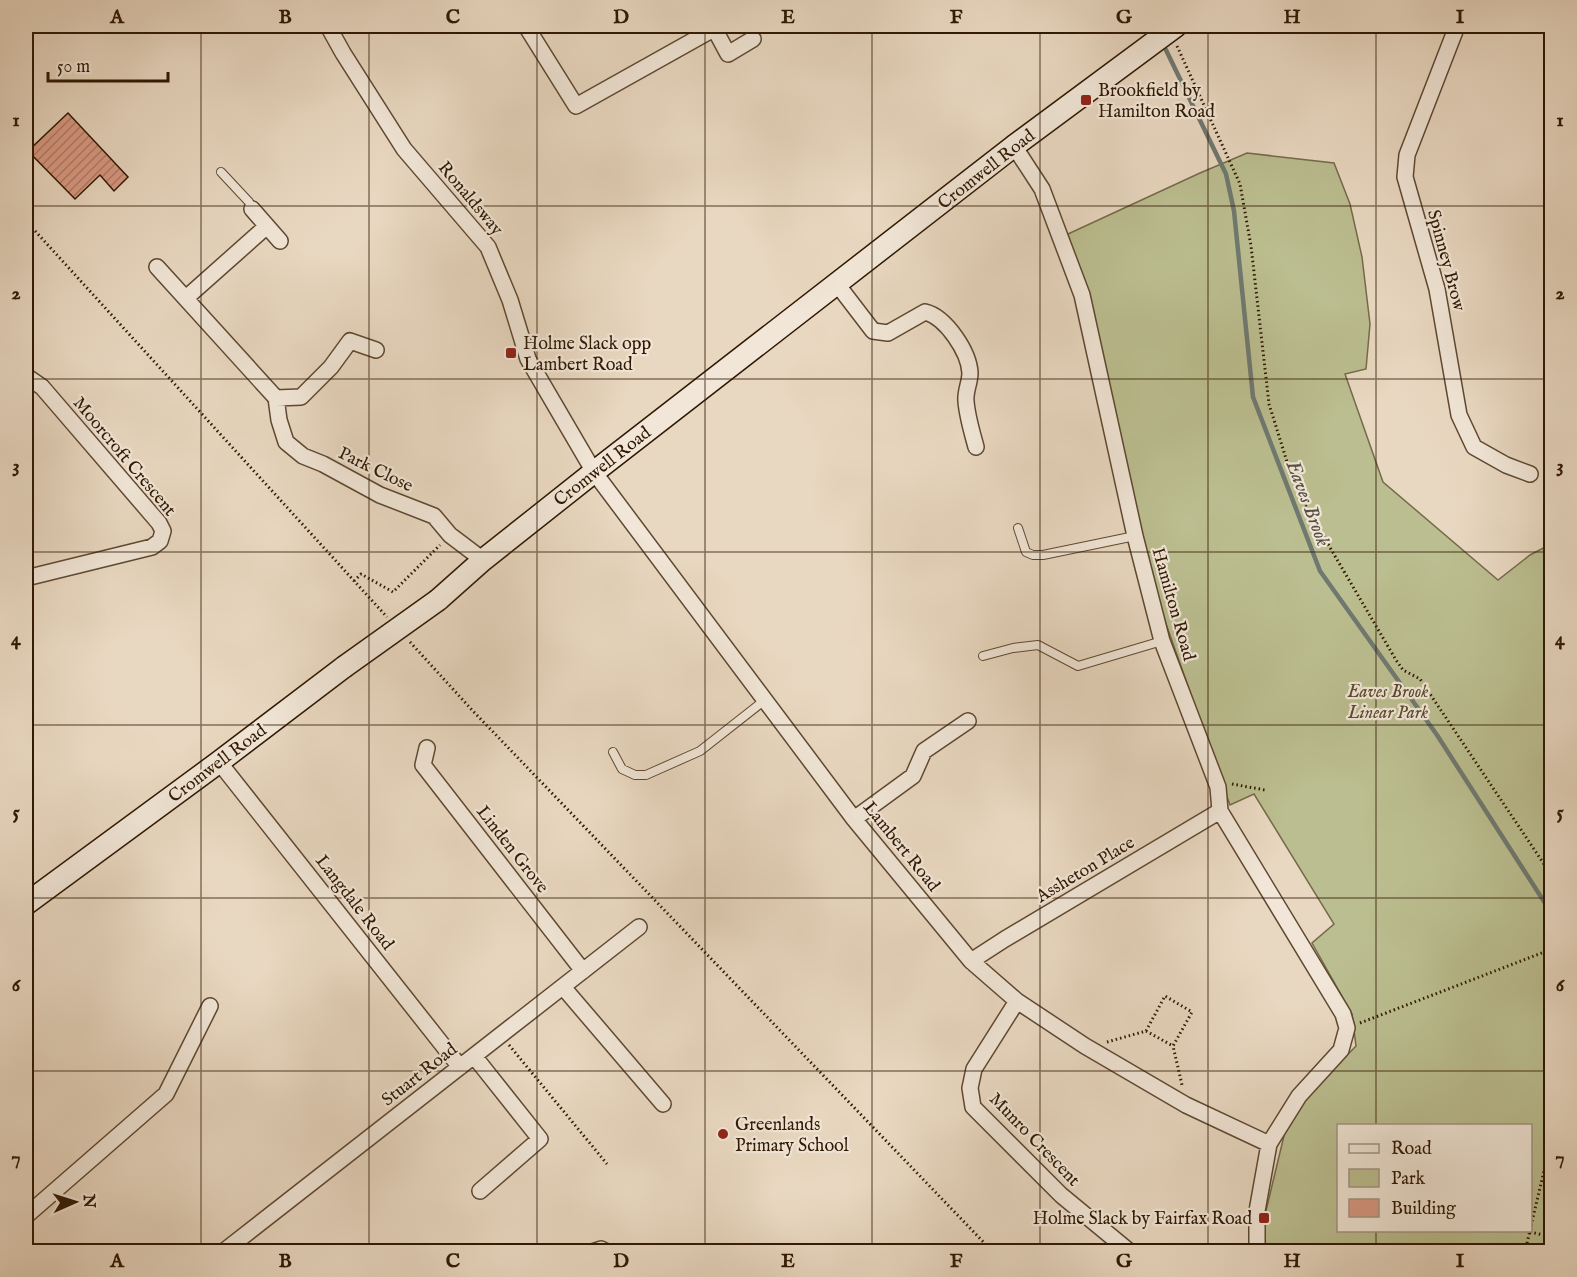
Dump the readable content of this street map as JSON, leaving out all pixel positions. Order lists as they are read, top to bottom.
{
  "streets": {
    "street": [
      "Cromwell Road",
      "Ronaldsway",
      "Spinney Brow",
      "Moorcroft Crescent",
      "Park Close",
      "Hamilton Road",
      "Lambert Road",
      "Linden Grove",
      "Assheton Place",
      "Langdale Road",
      "Stuart Road",
      "Munro Crescent"
    ]
  },
  "crossings": [
    ["Cromwell Road", "Ronaldsway"],
    ["Cromwell Road", "Park Close"],
    ["Cromwell Road", "Hamilton Road"],
    ["Cromwell Road", "Lambert Road"],
    ["Cromwell Road", "Langdale Road"],
    ["Ronaldsway", "Lambert Road"],
    ["Hamilton Road", "Assheton Place"],
    ["Lambert Road", "Assheton Place"],
    ["Lambert Road", "Munro Crescent"],
    ["Linden Grove", "Stuart Road"],
    ["Langdale Road", "Stuart Road"]
  ],
  "water": ["Eaves Brook"],
  "parks": ["Eaves Brook Linear Park"],
  "places": {
    "transit": ["Brookfield by Hamilton Road", "Holme Slack opp Lambert Road", "Holme Slack by Fairfax Road"],
    "other": ["Greenlands Primary School"]
  },
  "legend": ["Road", "Park", "Building"],
  "scale_bar": "50 m",
  "north": "right",
  "grid": {
    "columns": [
      "A",
      "B",
      "C",
      "D",
      "E",
      "F",
      "G",
      "H",
      "I"
    ],
    "rows": [
      "1",
      "2",
      "3",
      "4",
      "5",
      "6",
      "7"
    ]
  }
}
